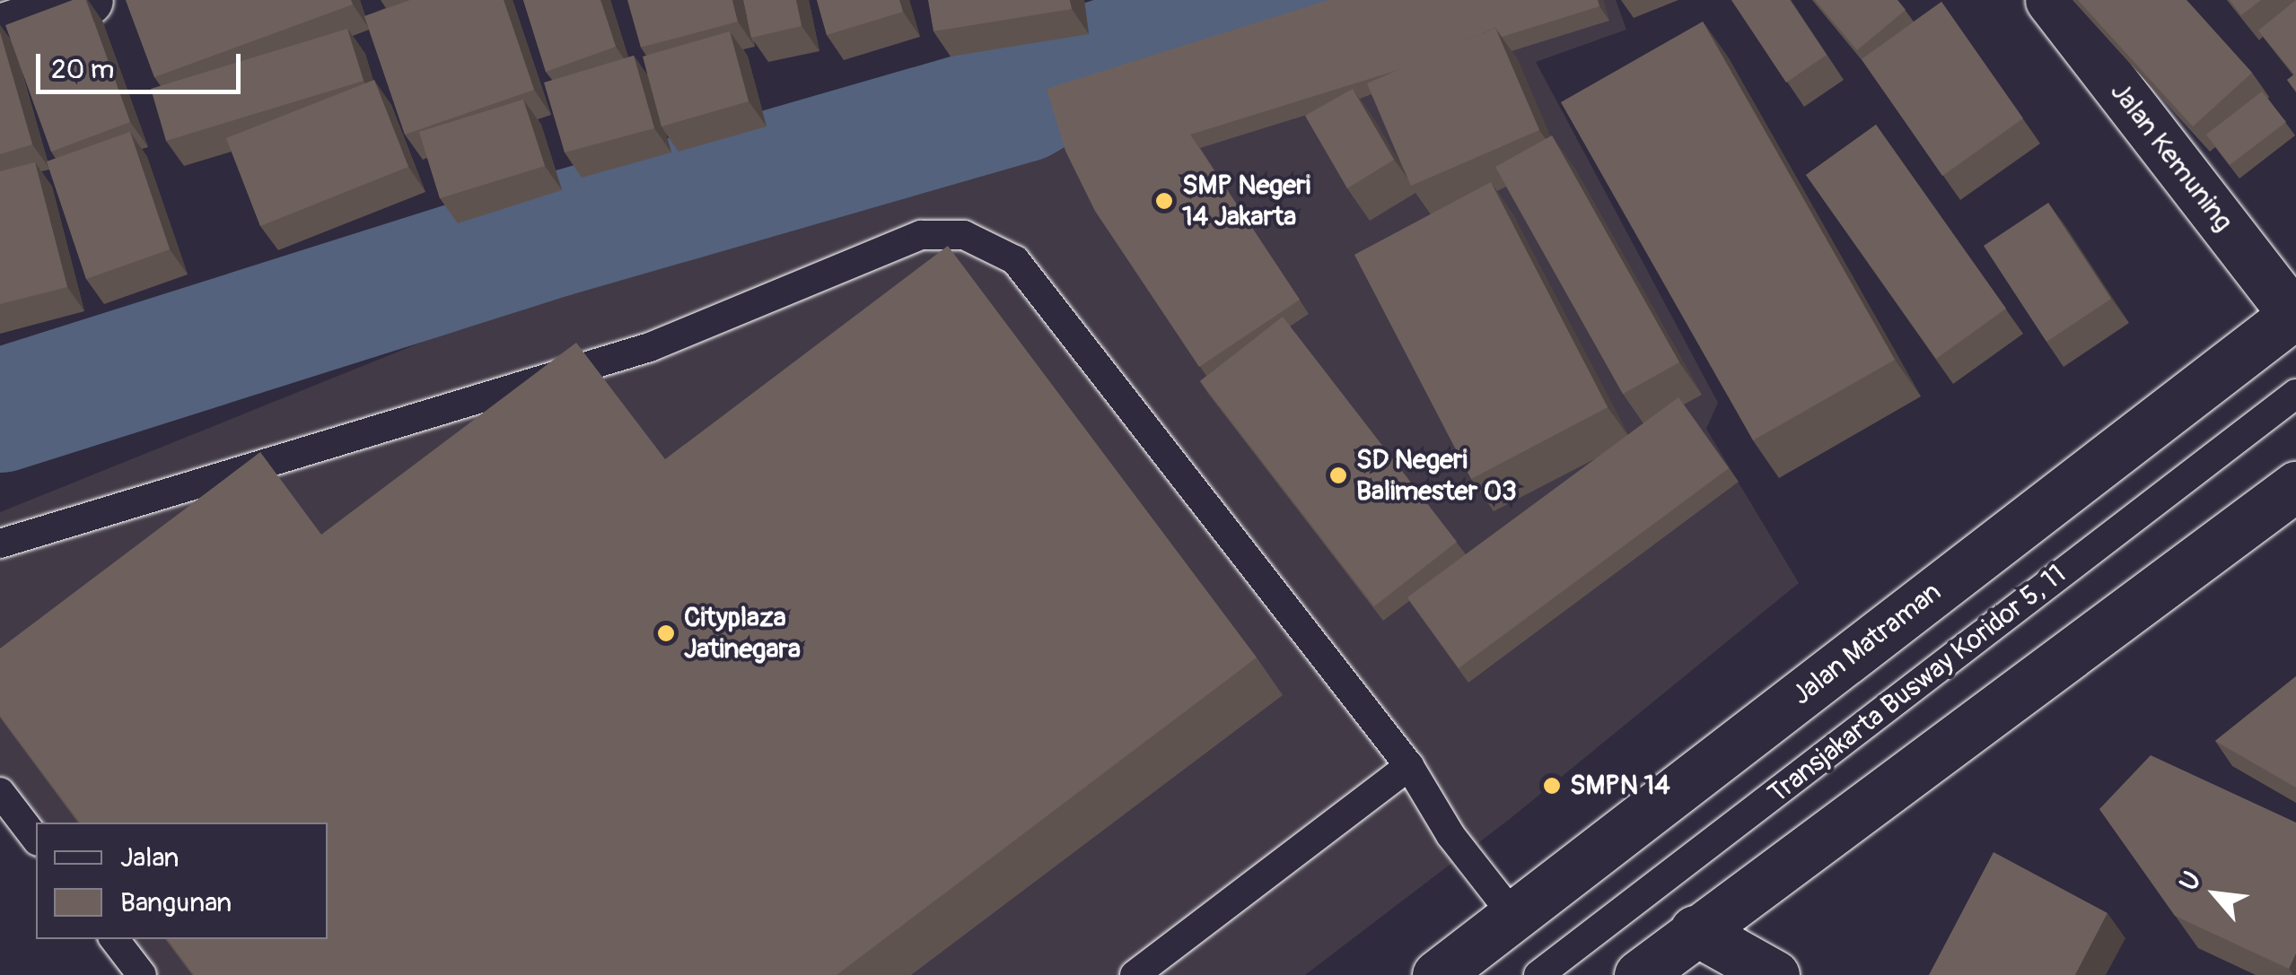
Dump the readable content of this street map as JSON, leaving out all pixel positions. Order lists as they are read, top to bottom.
{
  "streets": {
    "main road": ["Jalan Kemuning", "Jalan Matraman"],
    "lane": ["Transjakarta Busway Koridor 5, 11"]
  },
  "crossings": [
    ["Jalan Kemuning", "Jalan Matraman"]
  ],
  "places": [
    "SMP Negeri 14 Jakarta",
    "SD Negeri Balimester 03",
    "Cityplaza Jatinegara",
    "SMPN 14"
  ],
  "legend": ["Jalan", "Bangunan"],
  "scale_bar": "20 m",
  "north": "top left"
}
